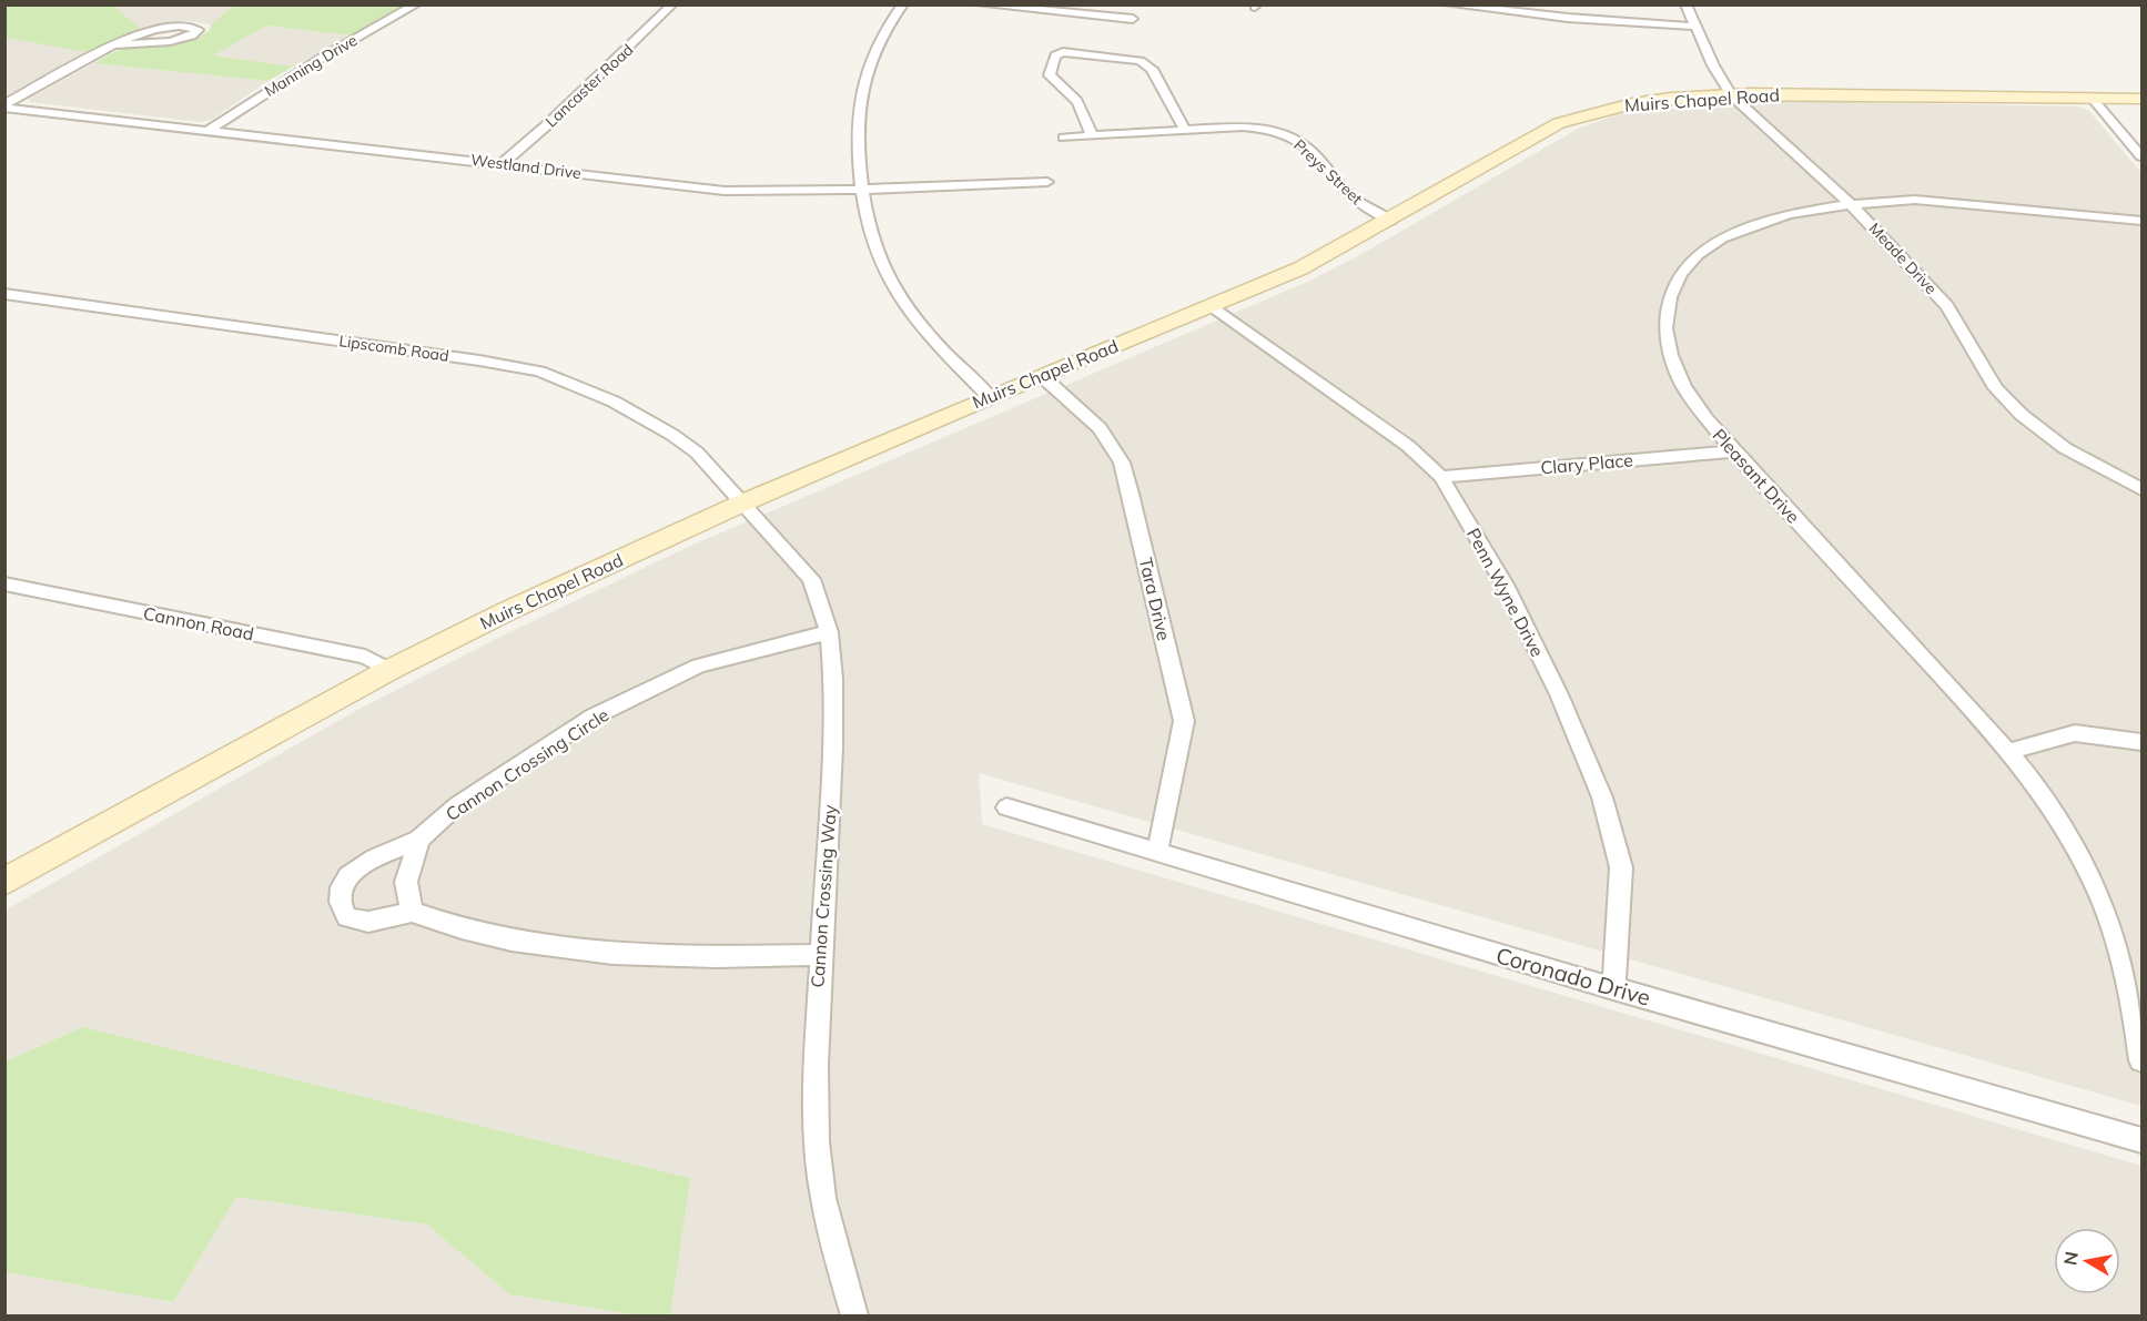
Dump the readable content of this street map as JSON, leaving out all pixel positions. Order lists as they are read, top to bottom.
{
  "streets": {
    "main road": ["Muirs Chapel Road"],
    "street": [
      "Manning Drive",
      "Lancaster Road",
      "Westland Drive",
      "Preys Street",
      "Meade Drive",
      "Lipscomb Road",
      "Clary Place",
      "Pleasant Drive",
      "Penn Wyne Drive",
      "Tara Drive",
      "Cannon Road",
      "Cannon Crossing Circle",
      "Cannon Crossing Way",
      "Coronado Drive"
    ]
  },
  "crossings": [
    ["Manning Drive", "Westland Drive"],
    ["Lancaster Road", "Westland Drive"],
    ["Muirs Chapel Road", "Preys Street"],
    ["Muirs Chapel Road", "Meade Drive"],
    ["Muirs Chapel Road", "Lipscomb Road"],
    ["Muirs Chapel Road", "Penn Wyne Drive"],
    ["Muirs Chapel Road", "Tara Drive"],
    ["Muirs Chapel Road", "Cannon Road"],
    ["Muirs Chapel Road", "Cannon Crossing Way"],
    ["Meade Drive", "Pleasant Drive"],
    ["Lipscomb Road", "Cannon Crossing Way"],
    ["Clary Place", "Pleasant Drive"],
    ["Clary Place", "Penn Wyne Drive"],
    ["Penn Wyne Drive", "Coronado Drive"],
    ["Tara Drive", "Coronado Drive"],
    ["Cannon Crossing Circle", "Cannon Crossing Way"]
  ],
  "north": "left"
}
